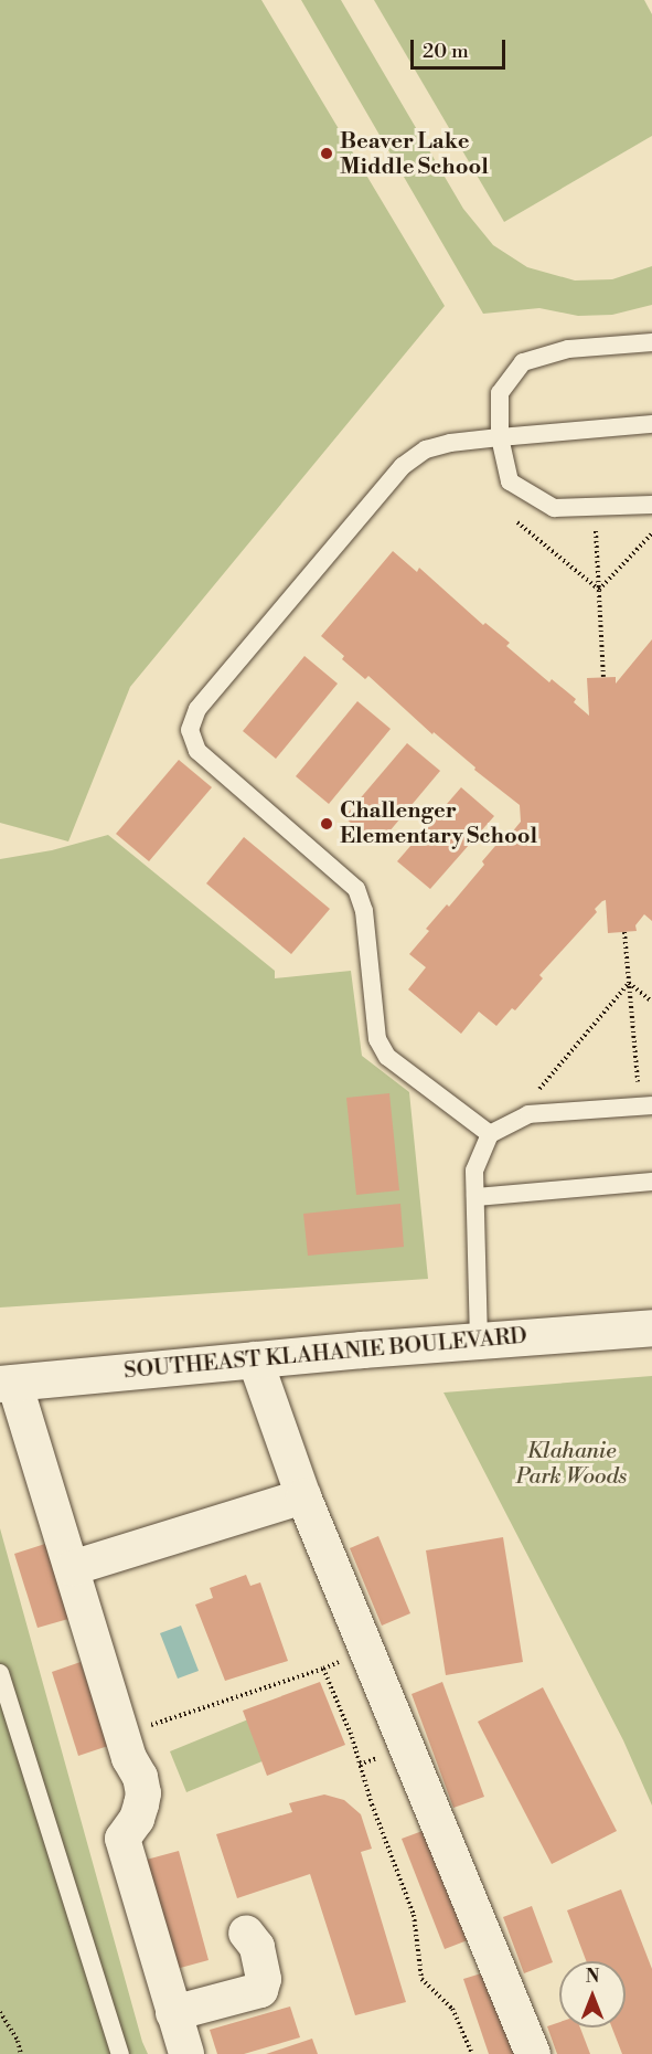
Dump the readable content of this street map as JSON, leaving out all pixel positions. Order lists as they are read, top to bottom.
{
  "streets": {
    "street": ["SOUTHEAST KLAHANIE BOULEVARD"]
  },
  "parks": ["Klahanie Park Woods"],
  "places": ["Beaver Lake Middle School", "Challenger Elementary School"],
  "scale_bar": "20 m",
  "north": "top"
}
